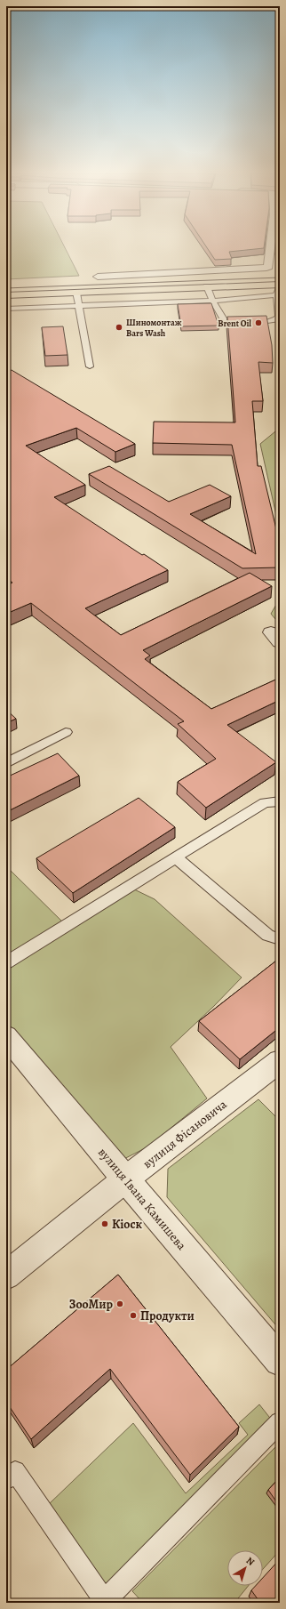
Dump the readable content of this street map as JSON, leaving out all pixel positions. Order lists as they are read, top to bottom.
{
  "streets": {
    "street": ["вулиця Фісановича", "вулиця Івана Камишева"]
  },
  "crossings": [
    ["вулиця Фісановича", "вулиця Івана Камишева"]
  ],
  "places": [
    "Brent Oil",
    "Шиномонтаж Bars Wash",
    "Кіоск",
    "ЗооМир",
    "Продукти"
  ],
  "north": "top right"
}
